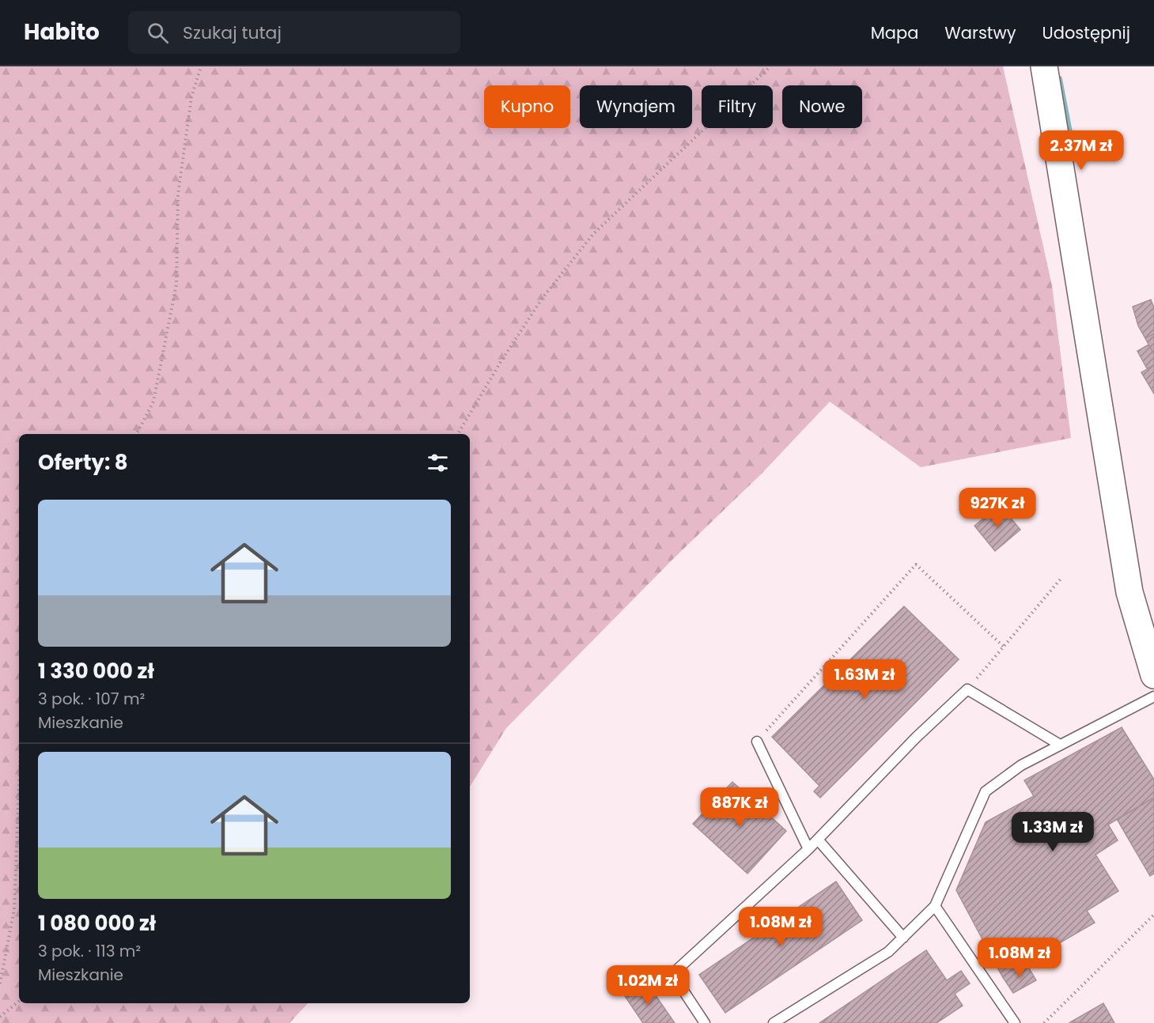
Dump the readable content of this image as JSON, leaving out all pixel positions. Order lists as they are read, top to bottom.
{
  "page": {
    "header": "Habito",
    "search": "Szukaj tutaj",
    "nav": ["Mapa", "Warstwy", "Udostępnij"],
    "chip": [
      "Kupno",
      "Wynajem",
      "Filtry",
      "Nowe"
    ],
    "price": [
      "2.37M zł",
      "927K zł",
      "1.63M zł",
      "887K zł",
      "1.33M zł",
      "1.08M zł",
      "1.08M zł",
      "1.02M zł"
    ],
    "heading": "Oferty: 8",
    "list": [
      {
        "name": "1 330 000 zł",
        "note": "3 pok. · 107 m² · Mieszkanie"
      },
      {
        "name": "1 080 000 zł",
        "note": "3 pok. · 113 m² · Mieszkanie"
      }
    ]
  }
}
